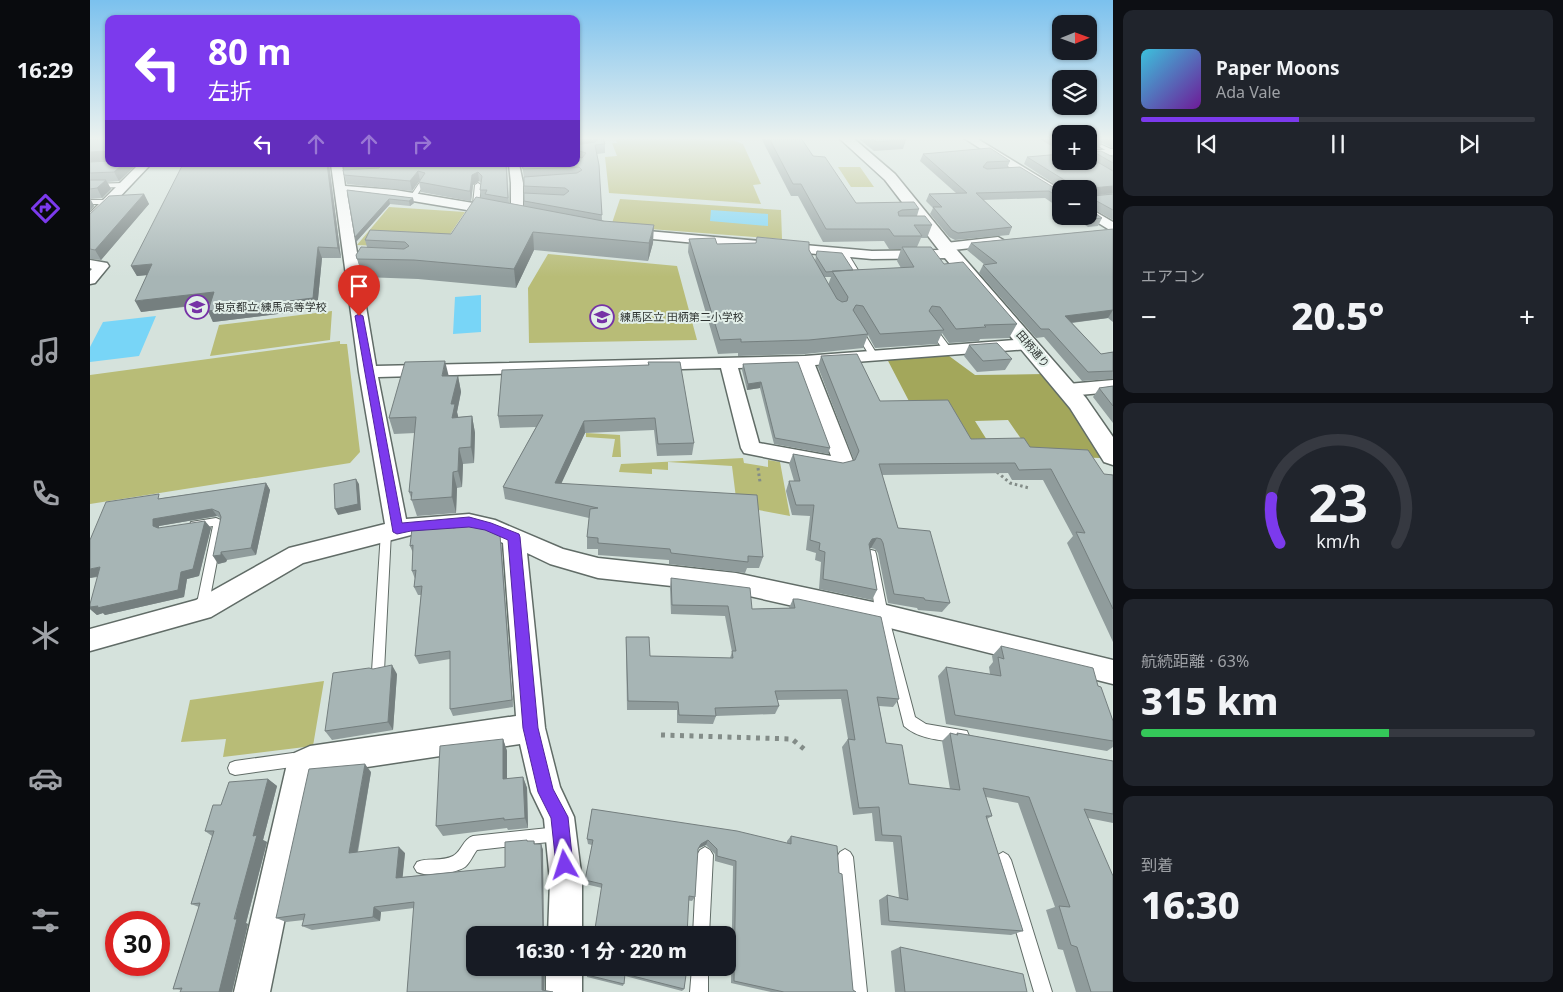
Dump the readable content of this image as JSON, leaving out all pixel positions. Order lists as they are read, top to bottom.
{
  "streets": {
    "street": ["田柄通り"]
  },
  "places": {
    "school or university": ["東京都立 練馬高等学校", "練馬区立 田柄第二小学校"]
  },
  "north": "right",
  "page": {
    "tabs": "16:29",
    "map_buttons": ["+", "−"],
    "turn": ["80 m", "左折"],
    "song": ["Paper Moons", "Ada Vale"],
    "tile": [
      "エアコン",
      ["航続距離 · 63%", "315 km"],
      ["到着", "16:30"]
    ],
    "heat": ["−", "20.5°", "+"],
    "limit": "30",
    "trip": "16:30 · 1 分 · 220 m",
    "gauge": ["23", "km/h"]
  }
}
